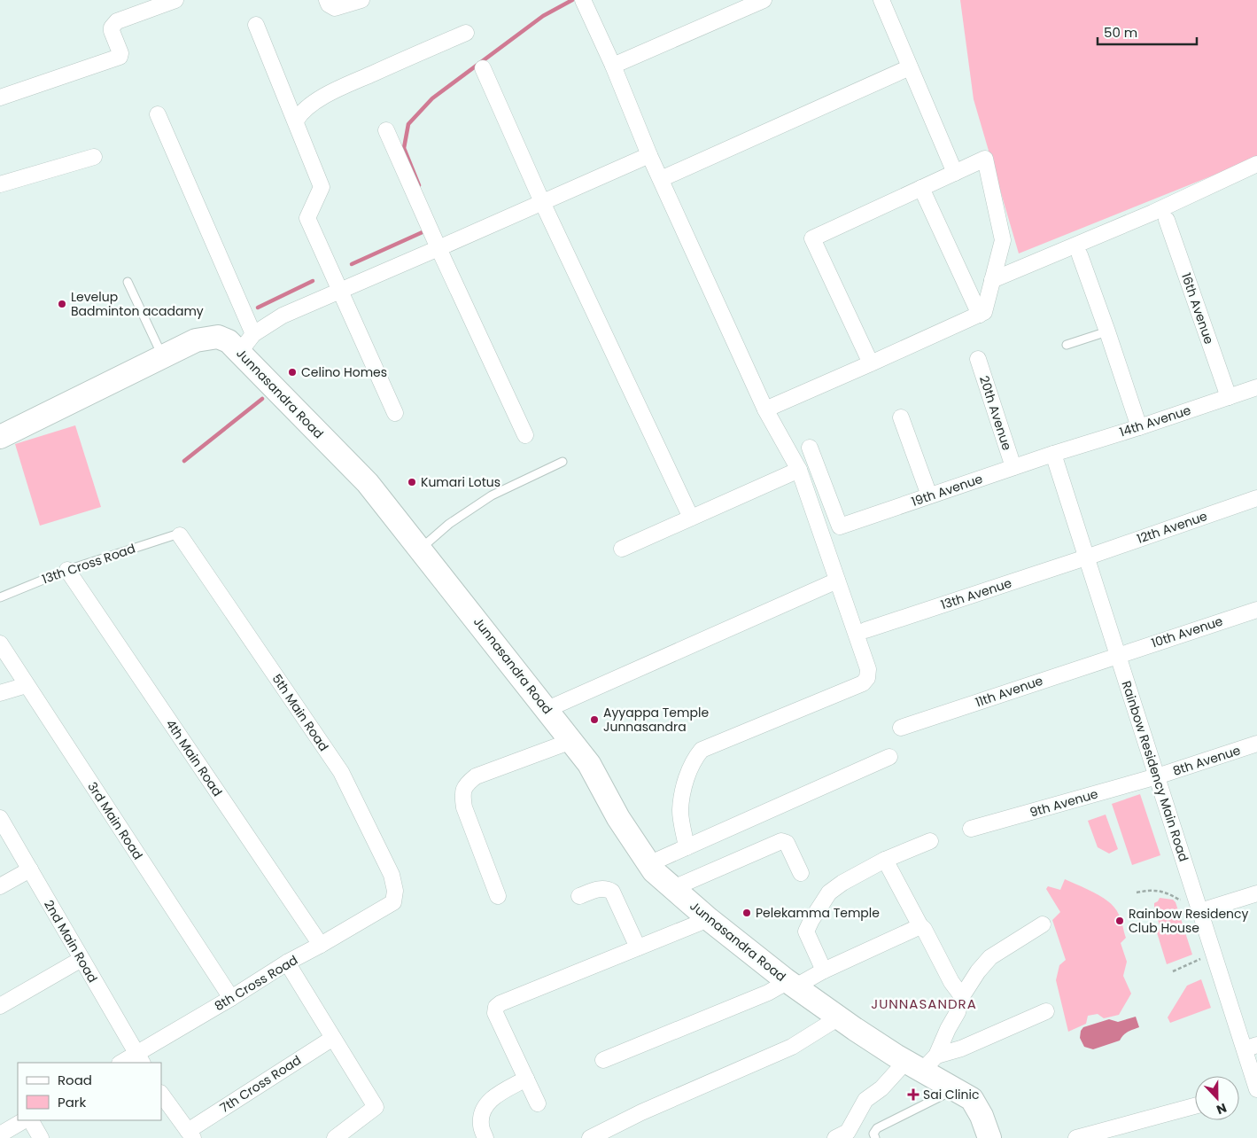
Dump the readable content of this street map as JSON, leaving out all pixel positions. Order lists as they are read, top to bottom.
{
  "streets": {
    "street": [
      "16th Avenue",
      "Junnasandra Road",
      "20th Avenue",
      "14th Avenue",
      "19th Avenue",
      "12th Avenue",
      "13th Avenue",
      "10th Avenue",
      "11th Avenue",
      "5th Main Road",
      "4th Main Road",
      "8th Avenue",
      "Rainbow Residency Main Road",
      "9th Avenue",
      "3rd Main Road",
      "2nd Main Road",
      "8th Cross Road",
      "7th Cross Road"
    ],
    "lane": ["13th Cross Road"]
  },
  "crossings": [
    ["16th Avenue", "14th Avenue"],
    ["20th Avenue", "19th Avenue"],
    ["14th Avenue", "19th Avenue"],
    ["14th Avenue", "Rainbow Residency Main Road"],
    ["19th Avenue", "Rainbow Residency Main Road"],
    ["12th Avenue", "13th Avenue"],
    ["12th Avenue", "Rainbow Residency Main Road"],
    ["13th Cross Road", "5th Main Road"],
    ["13th Cross Road", "4th Main Road"],
    ["13th Avenue", "Rainbow Residency Main Road"],
    ["10th Avenue", "11th Avenue"],
    ["10th Avenue", "Rainbow Residency Main Road"],
    ["11th Avenue", "Rainbow Residency Main Road"],
    ["5th Main Road", "8th Cross Road"],
    ["4th Main Road", "8th Cross Road"],
    ["8th Avenue", "Rainbow Residency Main Road"],
    ["8th Avenue", "9th Avenue"],
    ["Rainbow Residency Main Road", "9th Avenue"],
    ["3rd Main Road", "8th Cross Road"],
    ["2nd Main Road", "8th Cross Road"]
  ],
  "districts": ["JUNNASANDRA"],
  "places": {
    "other": [
      "Levelup Badminton acadamy",
      "Celino Homes",
      "Kumari Lotus",
      "Ayyappa Temple Junnasandra",
      "Pelekamma Temple",
      "Rainbow Residency Club House"
    ],
    "health": ["Sai Clinic"]
  },
  "legend": ["Road", "Park"],
  "scale_bar": "50 m",
  "north": "bottom"
}
